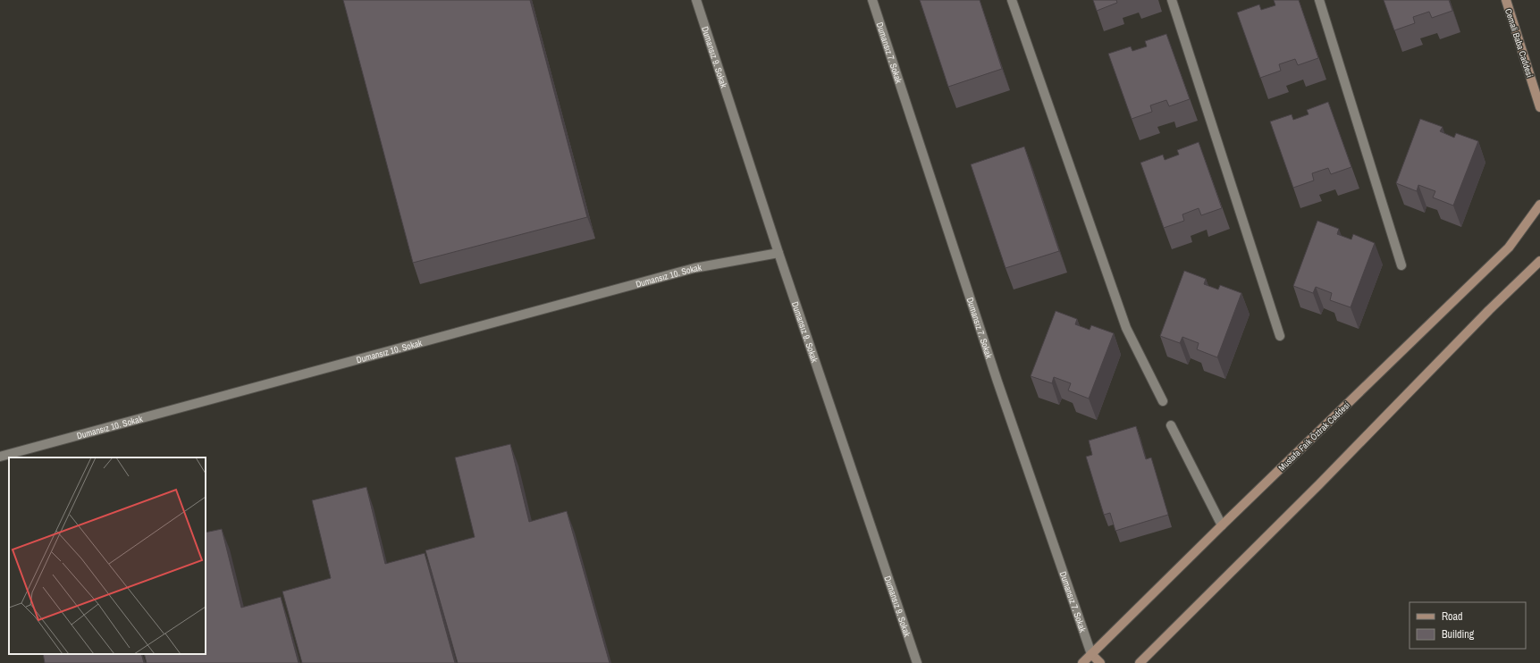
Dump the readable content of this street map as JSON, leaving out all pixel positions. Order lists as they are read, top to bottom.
{
  "streets": {
    "street": [
      "Cemali Baba Caddesi",
      "Dumansız 7. Sokak",
      "Dumansız 9. Sokak",
      "Dumansız 10. Sokak",
      "Mustafa Faik Öztrak Caddesi"
    ]
  },
  "crossings": [
    ["Dumansız 7. Sokak", "Mustafa Faik Öztrak Caddesi"],
    ["Dumansız 9. Sokak", "Dumansız 10. Sokak"]
  ],
  "legend": ["Road", "Building"]
}
